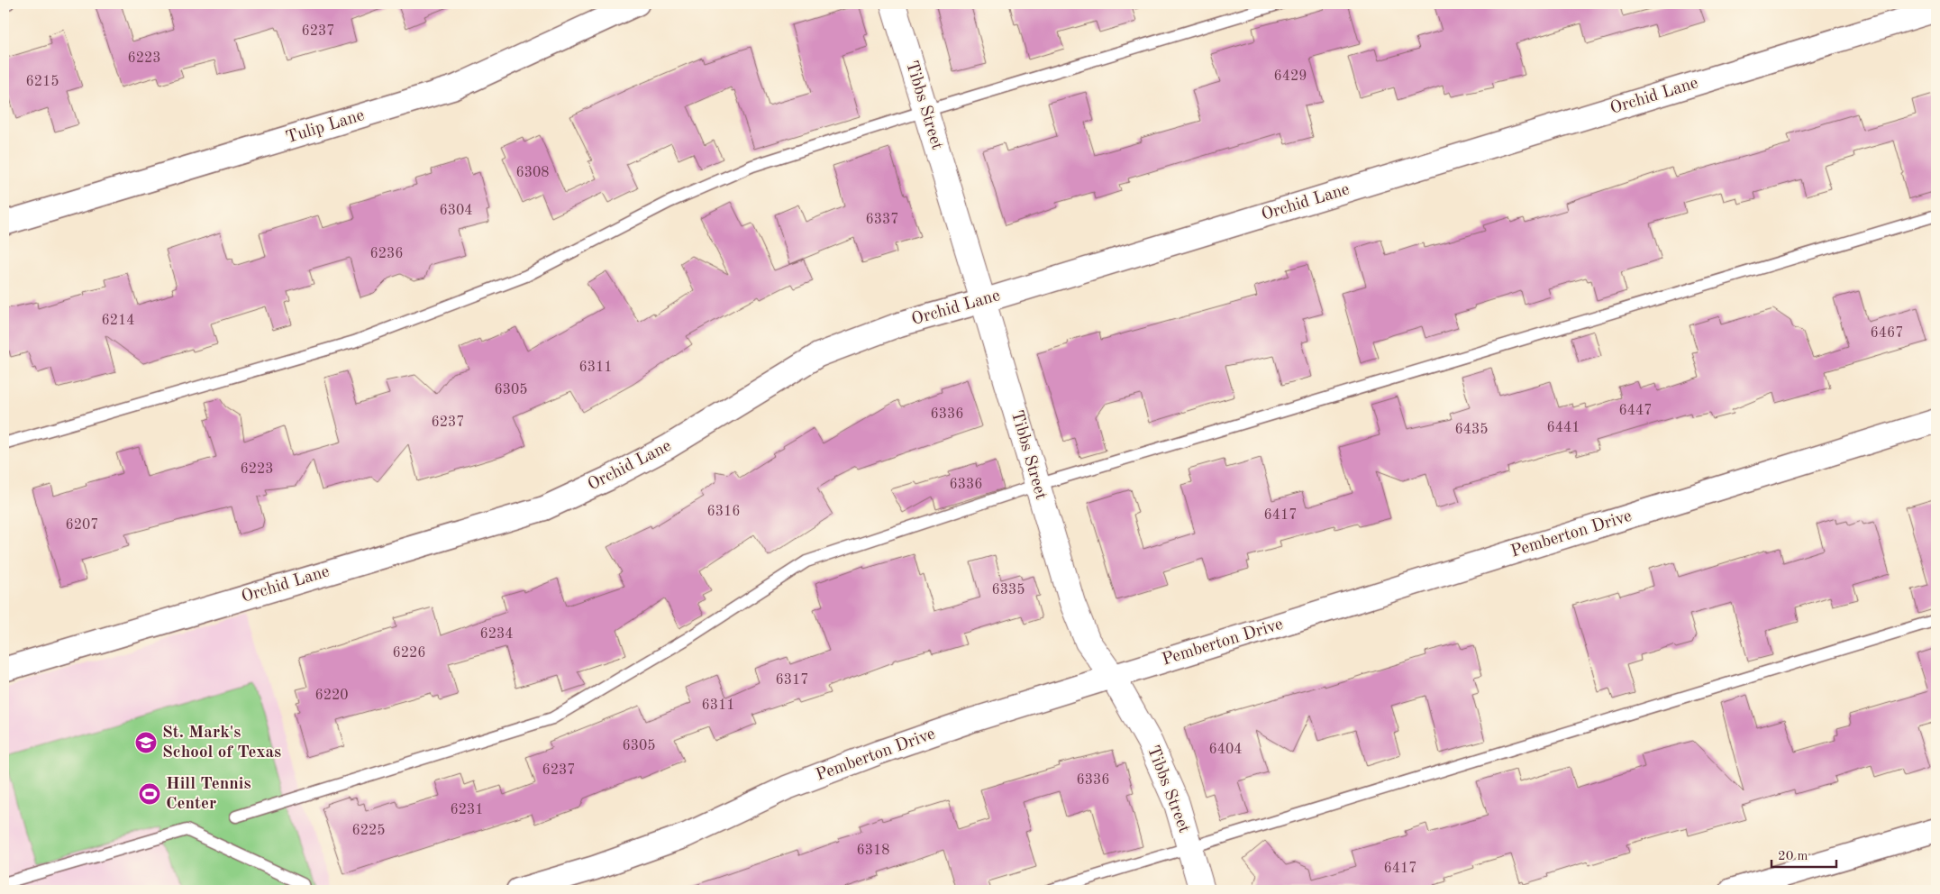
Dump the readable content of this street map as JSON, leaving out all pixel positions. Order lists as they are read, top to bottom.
{
  "streets": {
    "street": [
      "Orchid Lane",
      "Tibbs Street",
      "Tulip Lane",
      "Pemberton Drive"
    ]
  },
  "crossings": [
    ["Orchid Lane", "Tibbs Street"],
    ["Tibbs Street", "Pemberton Drive"]
  ],
  "places": {
    "school or university": ["St. Mark's School of Texas"],
    "sports": ["Hill Tennis Center"]
  },
  "house_numbers": [
    "6237",
    "6223",
    "6429",
    "6215",
    "6308",
    "6304",
    "6337",
    "6236",
    "6214",
    "6467",
    "6311",
    "6305",
    "6447",
    "6336",
    "6237",
    "6441",
    "6435",
    "6223",
    "6336",
    "6316",
    "6417",
    "6207",
    "6335",
    "6234",
    "6226",
    "6317",
    "6220",
    "6311",
    "6305",
    "6404",
    "6237",
    "6336",
    "6231",
    "6225",
    "6318",
    "6417"
  ],
  "scale_bar": "20 m"
}
